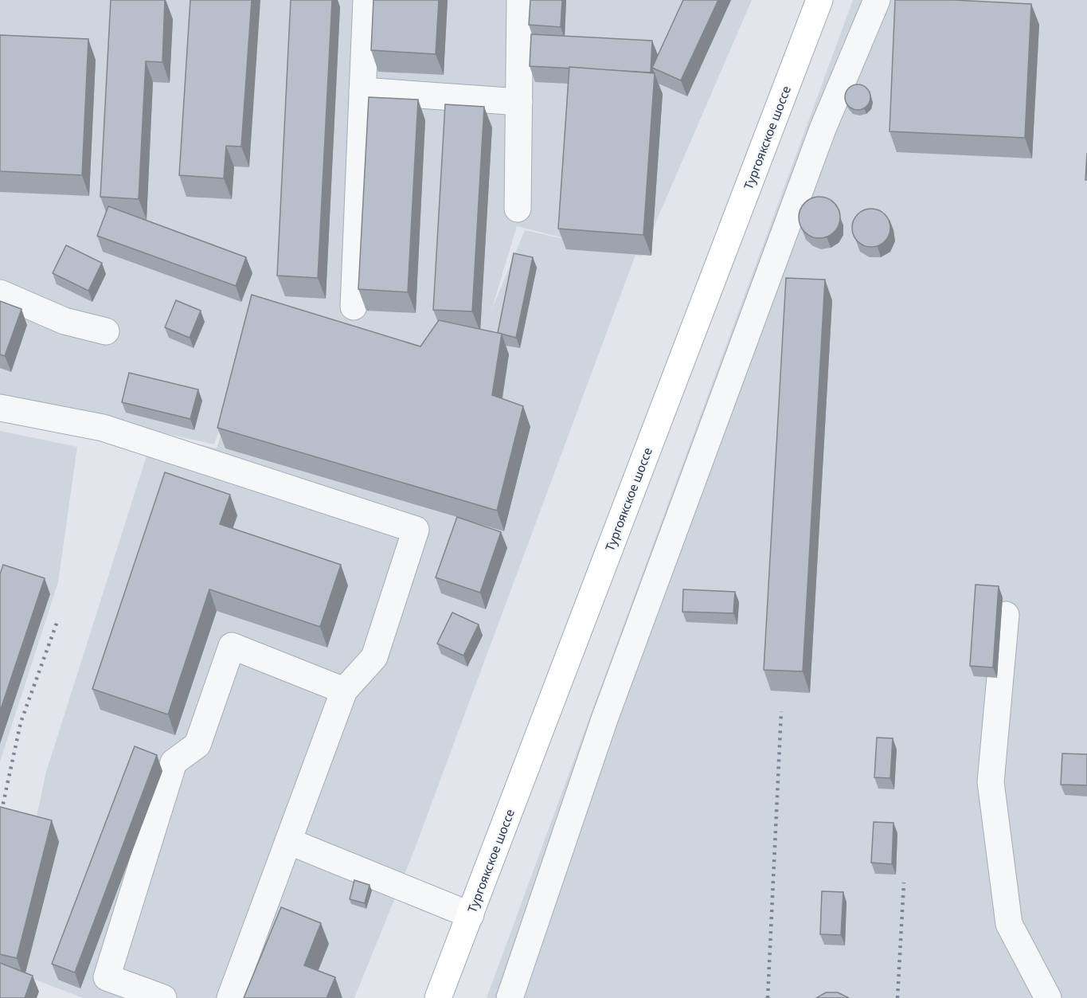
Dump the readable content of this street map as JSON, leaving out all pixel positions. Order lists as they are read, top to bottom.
{
  "streets": {
    "main road": ["Тургоякское шоссе"]
  }
}
